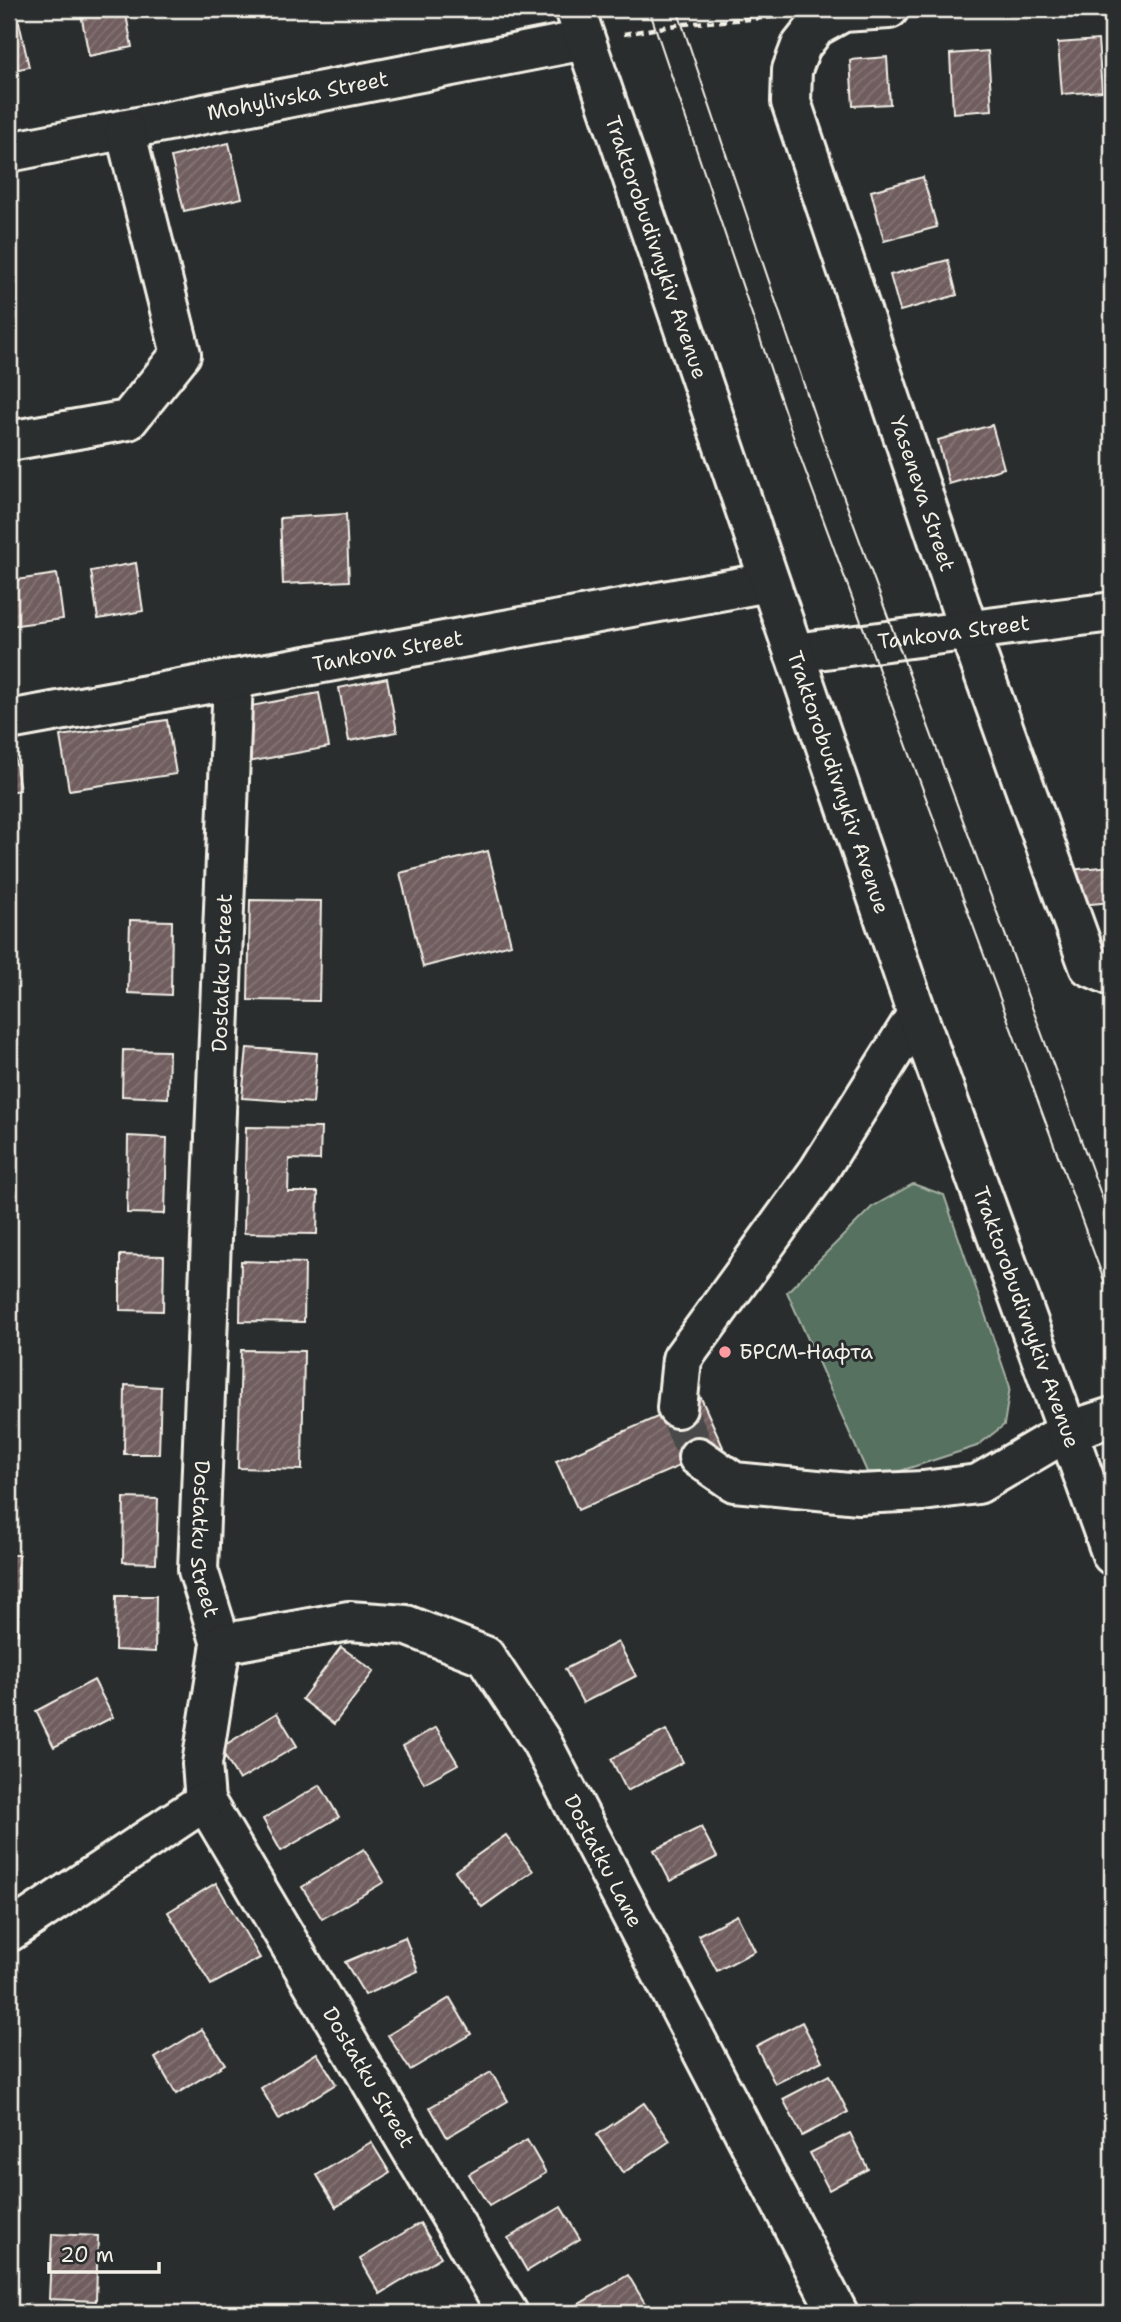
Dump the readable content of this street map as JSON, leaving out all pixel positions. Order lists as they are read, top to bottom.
{
  "streets": {
    "street": [
      "Mohylivska Street",
      "Traktorobudivnykiv Avenue",
      "Yaseneva Street",
      "Tankova Street",
      "Dostatku Street",
      "Dostatku Lane"
    ]
  },
  "crossings": [
    ["Mohylivska Street", "Traktorobudivnykiv Avenue"],
    ["Traktorobudivnykiv Avenue", "Tankova Street"],
    ["Yaseneva Street", "Tankova Street"],
    ["Tankova Street", "Dostatku Street"],
    ["Dostatku Street", "Dostatku Lane"]
  ],
  "places": ["БРСМ-Нафта"],
  "scale_bar": "20 m"
}
